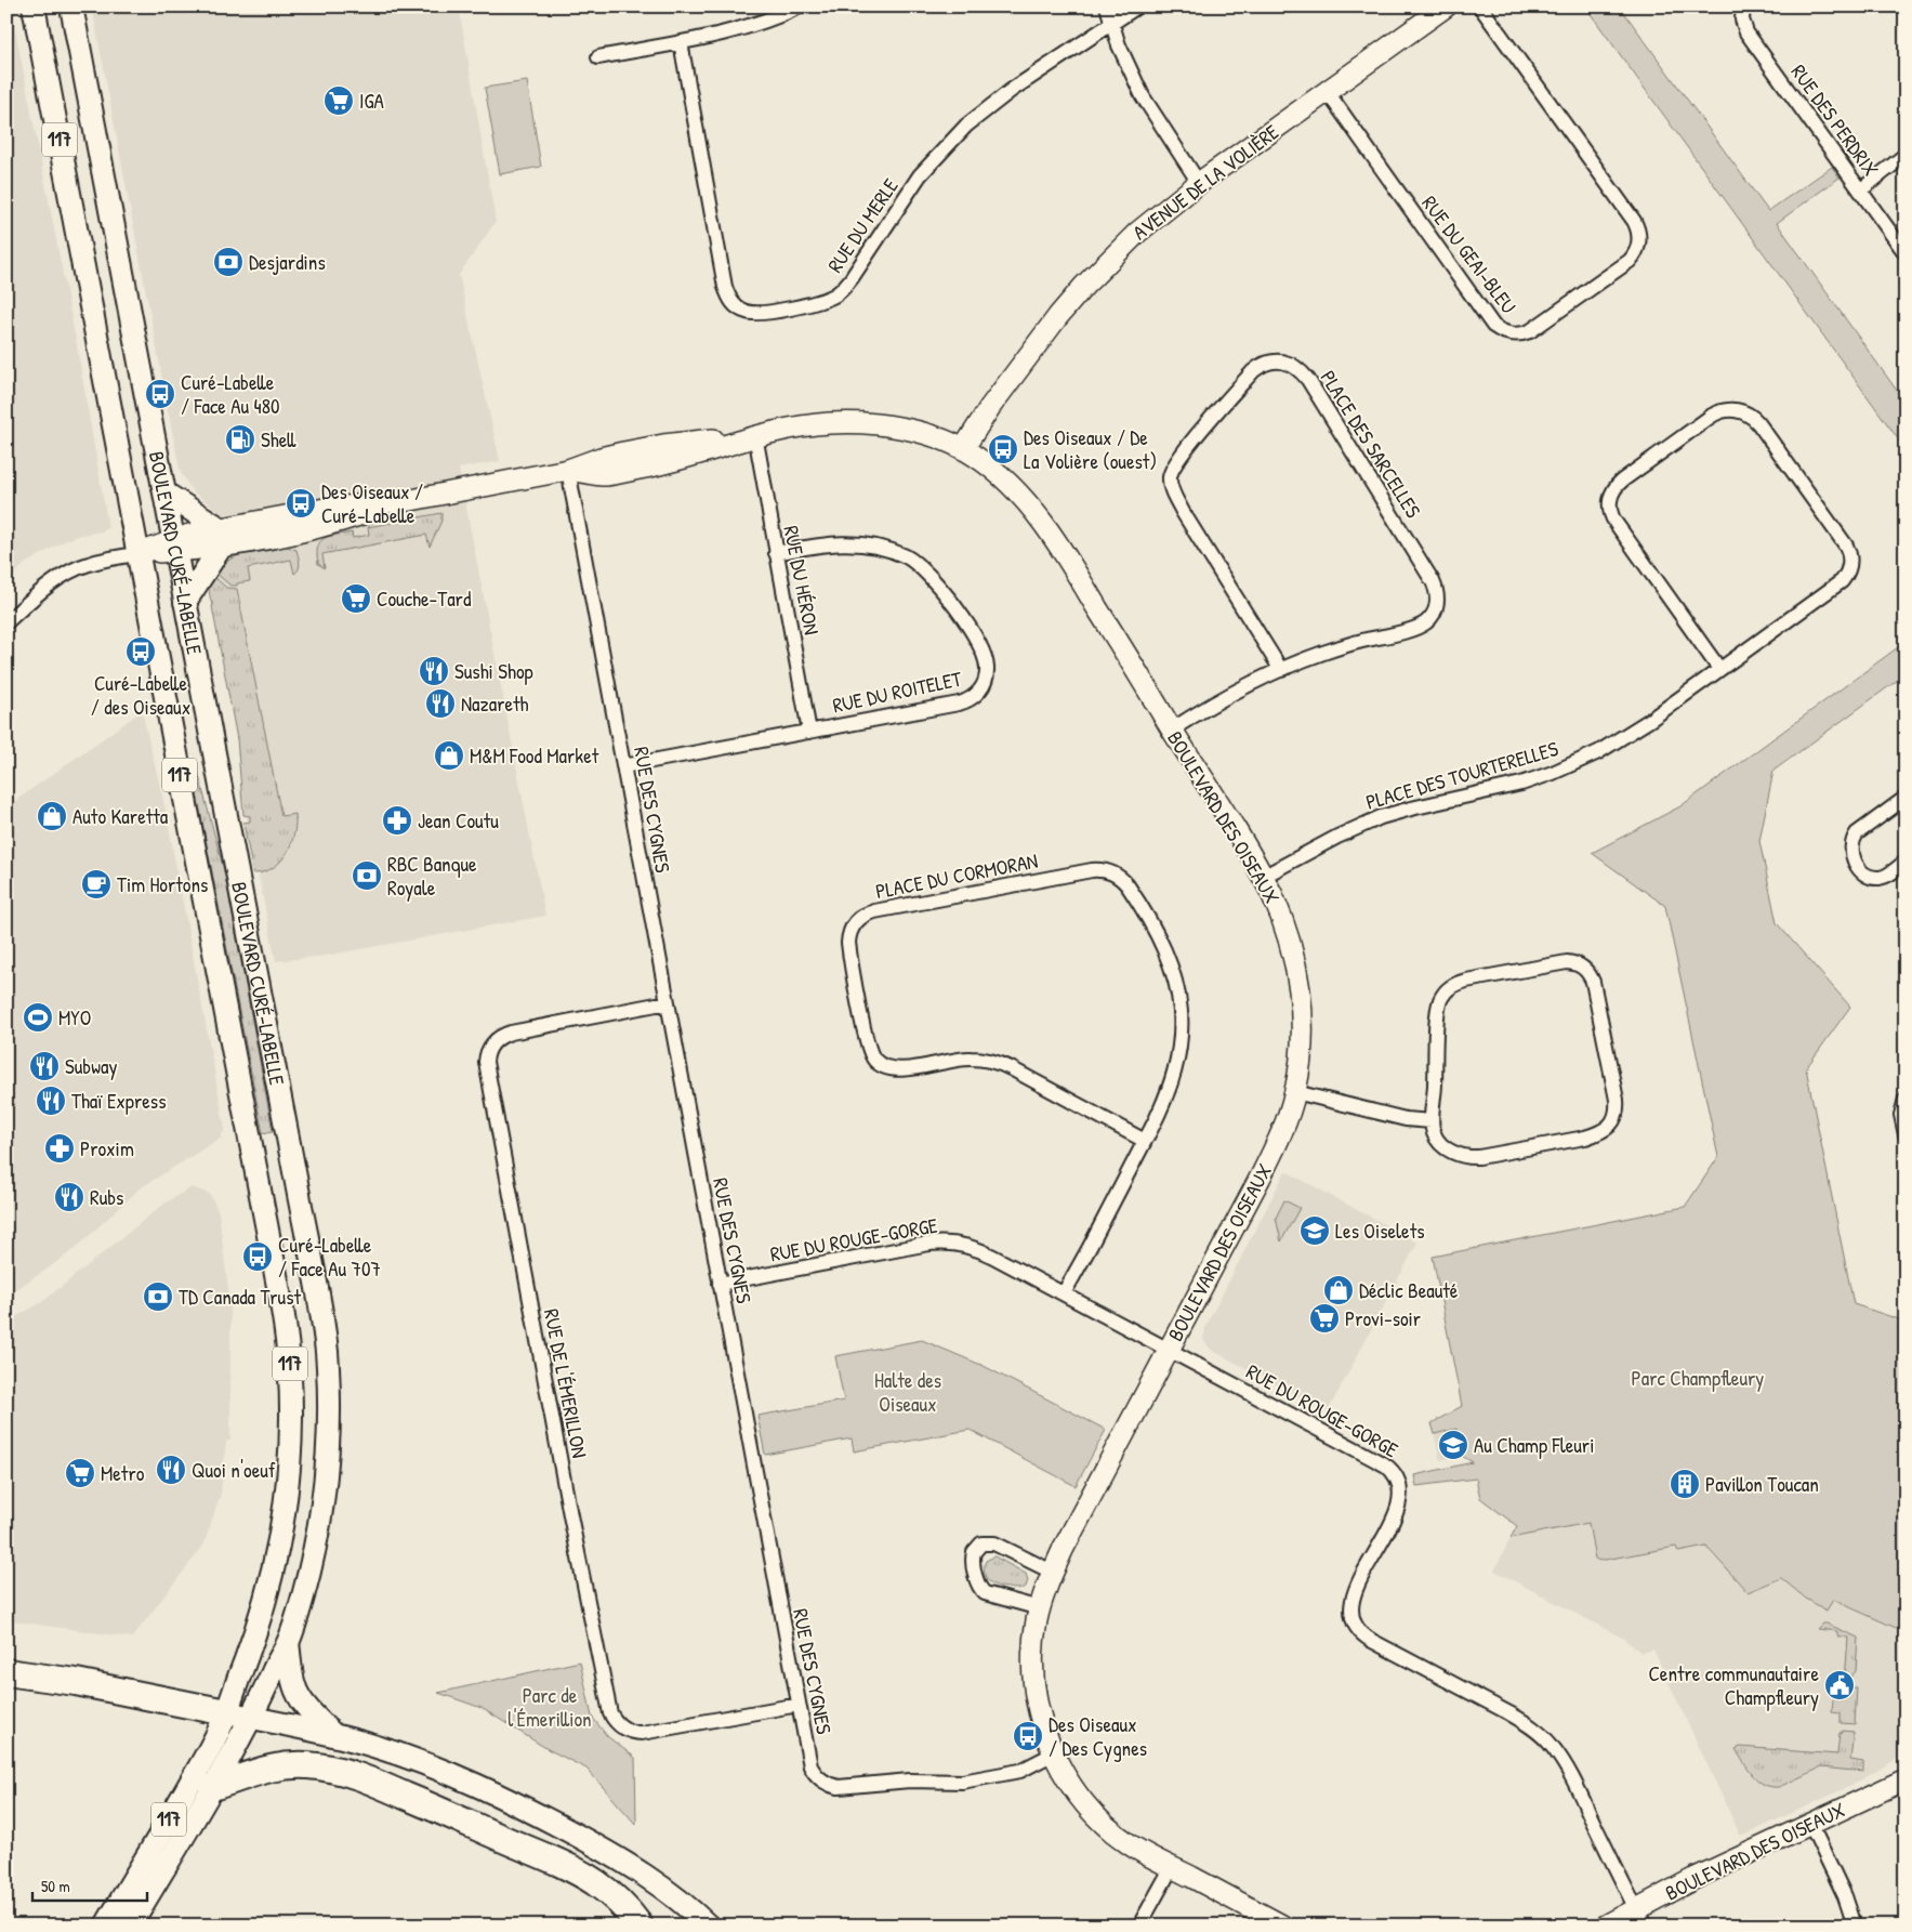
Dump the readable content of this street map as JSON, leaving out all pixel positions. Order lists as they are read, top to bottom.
{
  "streets": {
    "main road": ["117", "BOULEVARD CURÉ-LABELLE"],
    "street": [
      "RUE DES PERDRIX",
      "AVENUE DE LA VOLIÈRE",
      "RUE DU MERLE",
      "RUE DU GEAI-BLEU",
      "PLACE DES SARCELLES",
      "RUE DU HÉRON",
      "RUE DU ROITELET",
      "PLACE DES TOURTERELLES",
      "RUE DES CYGNES",
      "BOULEVARD DES OISEAUX",
      "PLACE DU CORMORAN",
      "RUE DU ROUGE-GORGE",
      "RUE DE L'ÉMERILLON"
    ]
  },
  "crossings": [
    ["AVENUE DE LA VOLIÈRE", "RUE DU GEAI-BLEU"],
    ["AVENUE DE LA VOLIÈRE", "BOULEVARD DES OISEAUX"],
    ["PLACE DES SARCELLES", "BOULEVARD DES OISEAUX"],
    ["BOULEVARD CURÉ-LABELLE", "BOULEVARD DES OISEAUX"],
    ["RUE DU HÉRON", "RUE DU ROITELET"],
    ["RUE DU HÉRON", "BOULEVARD DES OISEAUX"],
    ["RUE DU ROITELET", "RUE DES CYGNES"],
    ["PLACE DES TOURTERELLES", "BOULEVARD DES OISEAUX"],
    ["RUE DES CYGNES", "BOULEVARD DES OISEAUX"],
    ["RUE DES CYGNES", "RUE DU ROUGE-GORGE"],
    ["RUE DES CYGNES", "RUE DE L'ÉMERILLON"],
    ["BOULEVARD DES OISEAUX", "RUE DU ROUGE-GORGE"],
    ["PLACE DU CORMORAN", "RUE DU ROUGE-GORGE"]
  ],
  "parks": ["Parc Champfleury", "Halte des Oiseaux", "Parc de l'Émerillion"],
  "places": {
    "supermarket": [
      "IGA",
      "Couche-Tard",
      "Provi-soir",
      "Metro"
    ],
    "bank": ["Desjardins", "RBC Banque Royale", "TD Canada Trust"],
    "bus stop": [
      "Curé-Labelle / Face Au 480",
      "Des Oiseaux / De La Volière (ouest)",
      "Des Oiseaux / Curé-Labelle",
      "Curé-Labelle / des Oiseaux",
      "Curé-Labelle / Face Au 707",
      "Des Oiseaux / Des Cygnes"
    ],
    "fuel station": ["Shell"],
    "restaurant": [
      "Sushi Shop",
      "Nazareth",
      "Subway",
      "Thaï Express",
      "Rubs",
      "Quoi n'oeuf"
    ],
    "shop": ["M&M Food Market", "Auto Karetta", "Déclic Beauté"],
    "pharmacy": ["Jean Coutu", "Proxim"],
    "cafe": ["Tim Hortons"],
    "sports": ["MYO"],
    "school or university": ["Les Oiselets", "Au Champ Fleuri"],
    "building": ["Pavillon Toucan"],
    "public building": ["Centre communautaire Champfleury"]
  },
  "scale_bar": "50 m"
}
